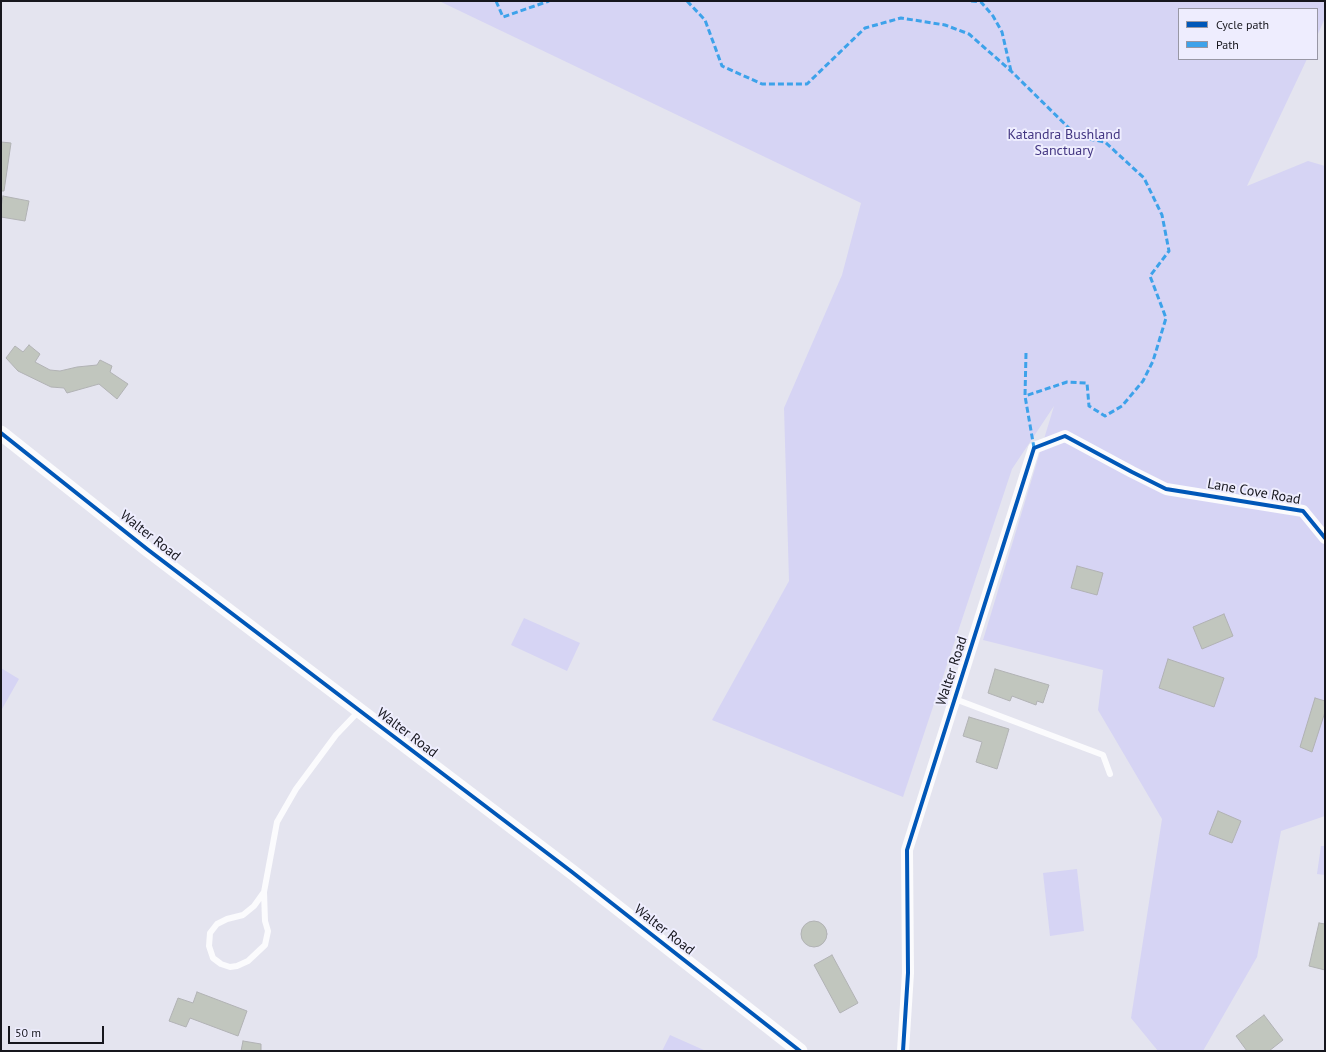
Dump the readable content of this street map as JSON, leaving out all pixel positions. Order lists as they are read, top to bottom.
{
  "streets": {
    "street": ["Lane Cove Road", "Walter Road"]
  },
  "crossings": [
    ["Lane Cove Road", "Walter Road"]
  ],
  "parks": ["Katandra Bushland Sanctuary"],
  "legend": ["Cycle path", "Path"],
  "scale_bar": "50 m"
}
